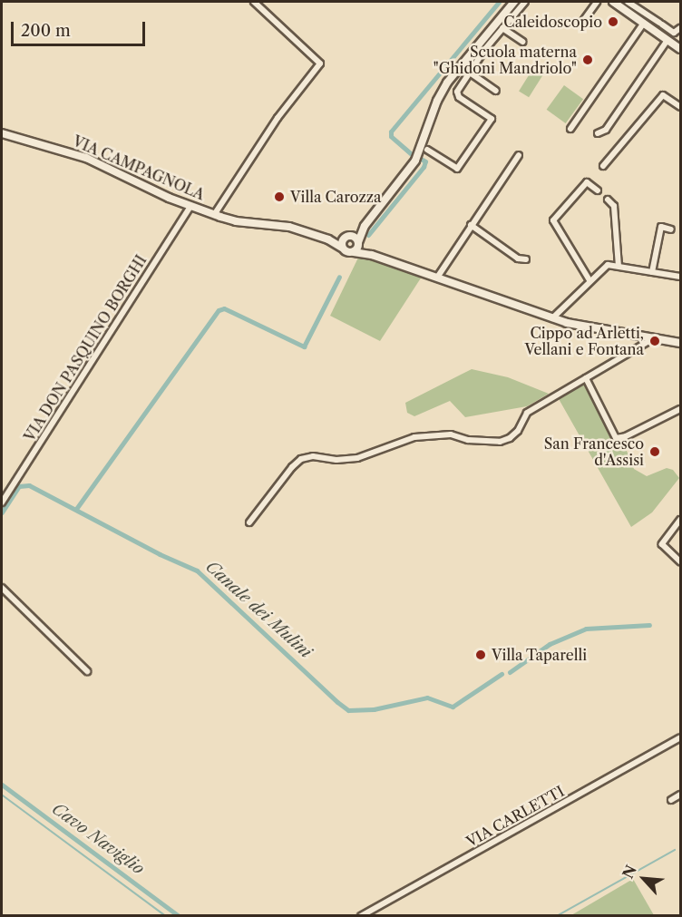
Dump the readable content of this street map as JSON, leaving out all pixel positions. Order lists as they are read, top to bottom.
{
  "streets": {
    "main road": ["VIA CAMPAGNOLA"],
    "street": ["VIA DON PASQUINO BORGHI", "VIA CARLETTI"]
  },
  "crossings": [
    ["VIA CAMPAGNOLA", "VIA DON PASQUINO BORGHI"]
  ],
  "water": ["Canale dei Mulini", "Cavo Naviglio"],
  "places": [
    "Caleidoscopio",
    "Scuola materna \"Ghidoni Mandriolo\"",
    "Villa Carozza",
    "Cippo ad Arletti, Vellani e Fontana",
    "San Francesco d'Assisi",
    "Villa Taparelli"
  ],
  "scale_bar": "200 m",
  "north": "top left"
}
